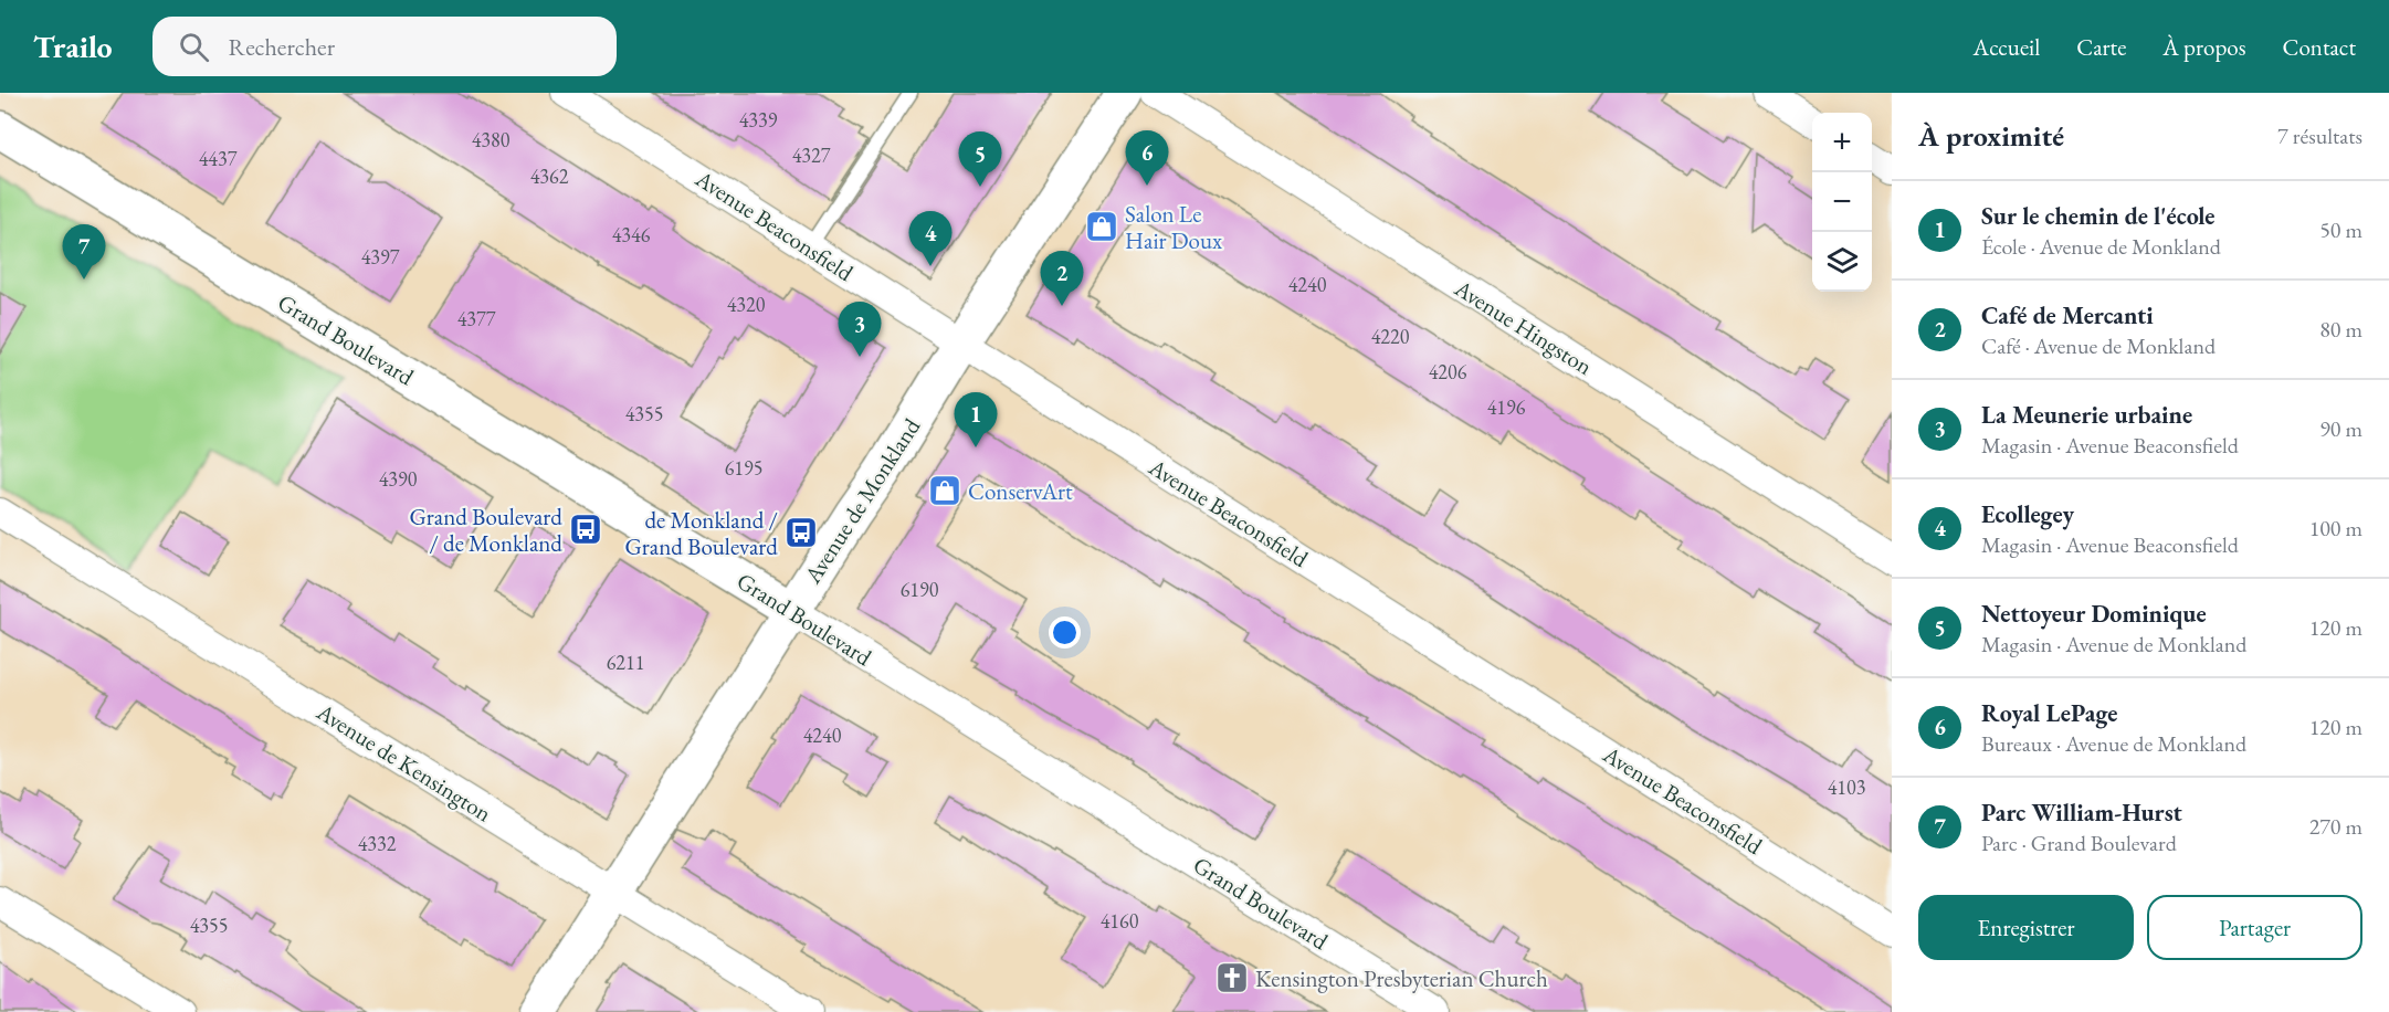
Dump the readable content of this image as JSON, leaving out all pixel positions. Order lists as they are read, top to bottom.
{
  "streets": {
    "street": [
      "Avenue Beaconsfield",
      "Avenue Hingston",
      "Grand Boulevard",
      "Avenue de Monkland",
      "Avenue de Kensington"
    ]
  },
  "crossings": [
    ["Avenue Beaconsfield", "Avenue de Monkland"],
    ["Grand Boulevard", "Avenue de Monkland"],
    ["Avenue de Monkland", "Avenue de Kensington"]
  ],
  "places": {
    "shop": ["Salon Le Hair Doux", "ConservArt"],
    "bus stop": ["Grand Boulevard / de Monkland", "de Monkland / Grand Boulevard"],
    "church": ["Kensington Presbyterian Church"]
  },
  "house_numbers": [
    "4339",
    "4380",
    "4327",
    "4437",
    "4362",
    "4346",
    "4397",
    "4240",
    "4320",
    "4377",
    "4220",
    "4206",
    "4196",
    "4355",
    "6195",
    "4390",
    "6190",
    "6211",
    "4240",
    "4103",
    "4332",
    "4160",
    "4355"
  ],
  "page": {
    "header": "Trailo",
    "search": "Rechercher",
    "nav": [
      "Accueil",
      "Carte",
      "À propos",
      "Contact"
    ],
    "heading": ["À proximité", "7 résultats"],
    "map_buttons": ["+", "−"],
    "pins": [
      "6",
      "5",
      "4",
      "7",
      "2",
      "3",
      "1"
    ],
    "list": [
      {
        "mark": "1",
        "name": "Sur le chemin de l'école",
        "note": "École · Avenue de Monkland",
        "value": "50 m"
      },
      {
        "mark": "2",
        "name": "Café de Mercanti",
        "note": "Café · Avenue de Monkland",
        "value": "80 m"
      },
      {
        "mark": "3",
        "name": "La Meunerie urbaine",
        "note": "Magasin · Avenue Beaconsfield",
        "value": "90 m"
      },
      {
        "mark": "4",
        "name": "Ecollegey",
        "note": "Magasin · Avenue Beaconsfield",
        "value": "100 m"
      },
      {
        "mark": "5",
        "name": "Nettoyeur Dominique",
        "note": "Magasin · Avenue de Monkland",
        "value": "120 m"
      },
      {
        "mark": "6",
        "name": "Royal LePage",
        "note": "Bureaux · Avenue de Monkland",
        "value": "120 m"
      },
      {
        "mark": "7",
        "name": "Parc William-Hurst",
        "note": "Parc · Grand Boulevard",
        "value": "270 m"
      }
    ],
    "buttons": ["Enregistrer", "Partager"]
  }
}
